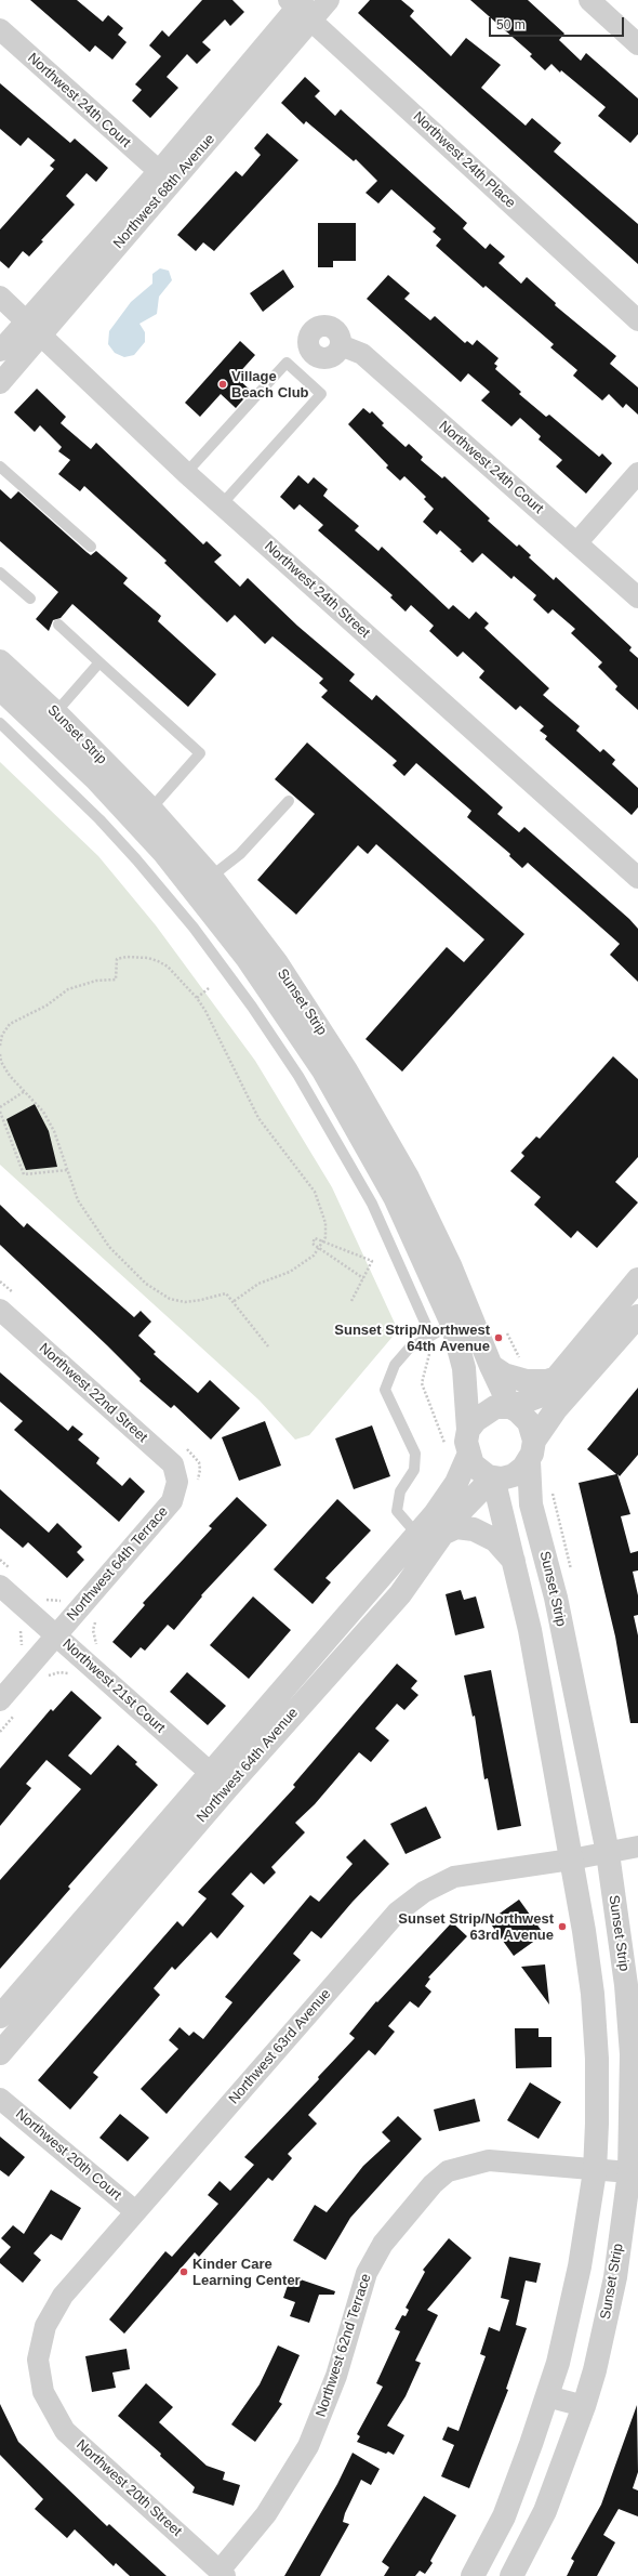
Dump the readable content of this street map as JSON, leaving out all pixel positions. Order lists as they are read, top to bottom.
{
  "streets": {
    "street": [
      "Northwest 24th Court",
      "Northwest 24th Place",
      "Northwest 68th Avenue",
      "Northwest 24th Street",
      "Sunset Strip",
      "Northwest 22nd Street",
      "Northwest 64th Terrace",
      "Northwest 21st Court",
      "Northwest 64th Avenue",
      "Northwest 63rd Avenue",
      "Northwest 20th Court",
      "Northwest 62nd Terrace",
      "Northwest 20th Street"
    ]
  },
  "crossings": [
    ["Northwest 24th Court", "Northwest 68th Avenue"],
    ["Northwest 24th Place", "Northwest 68th Avenue"],
    ["Northwest 68th Avenue", "Northwest 24th Street"],
    ["Sunset Strip", "Northwest 64th Avenue"],
    ["Sunset Strip", "Northwest 63rd Avenue"],
    ["Sunset Strip", "Northwest 62nd Terrace"],
    ["Northwest 22nd Street", "Northwest 64th Terrace"],
    ["Northwest 64th Terrace", "Northwest 21st Court"],
    ["Northwest 21st Court", "Northwest 64th Avenue"],
    ["Northwest 63rd Avenue", "Northwest 20th Court"],
    ["Northwest 63rd Avenue", "Northwest 20th Street"],
    ["Northwest 62nd Terrace", "Northwest 20th Street"]
  ],
  "places": [
    "Village Beach Club",
    "Sunset Strip/Northwest 64th Avenue",
    "Sunset Strip/Northwest 63rd Avenue",
    "Kinder Care Learning Center"
  ],
  "scale_bar": "50 m"
}
